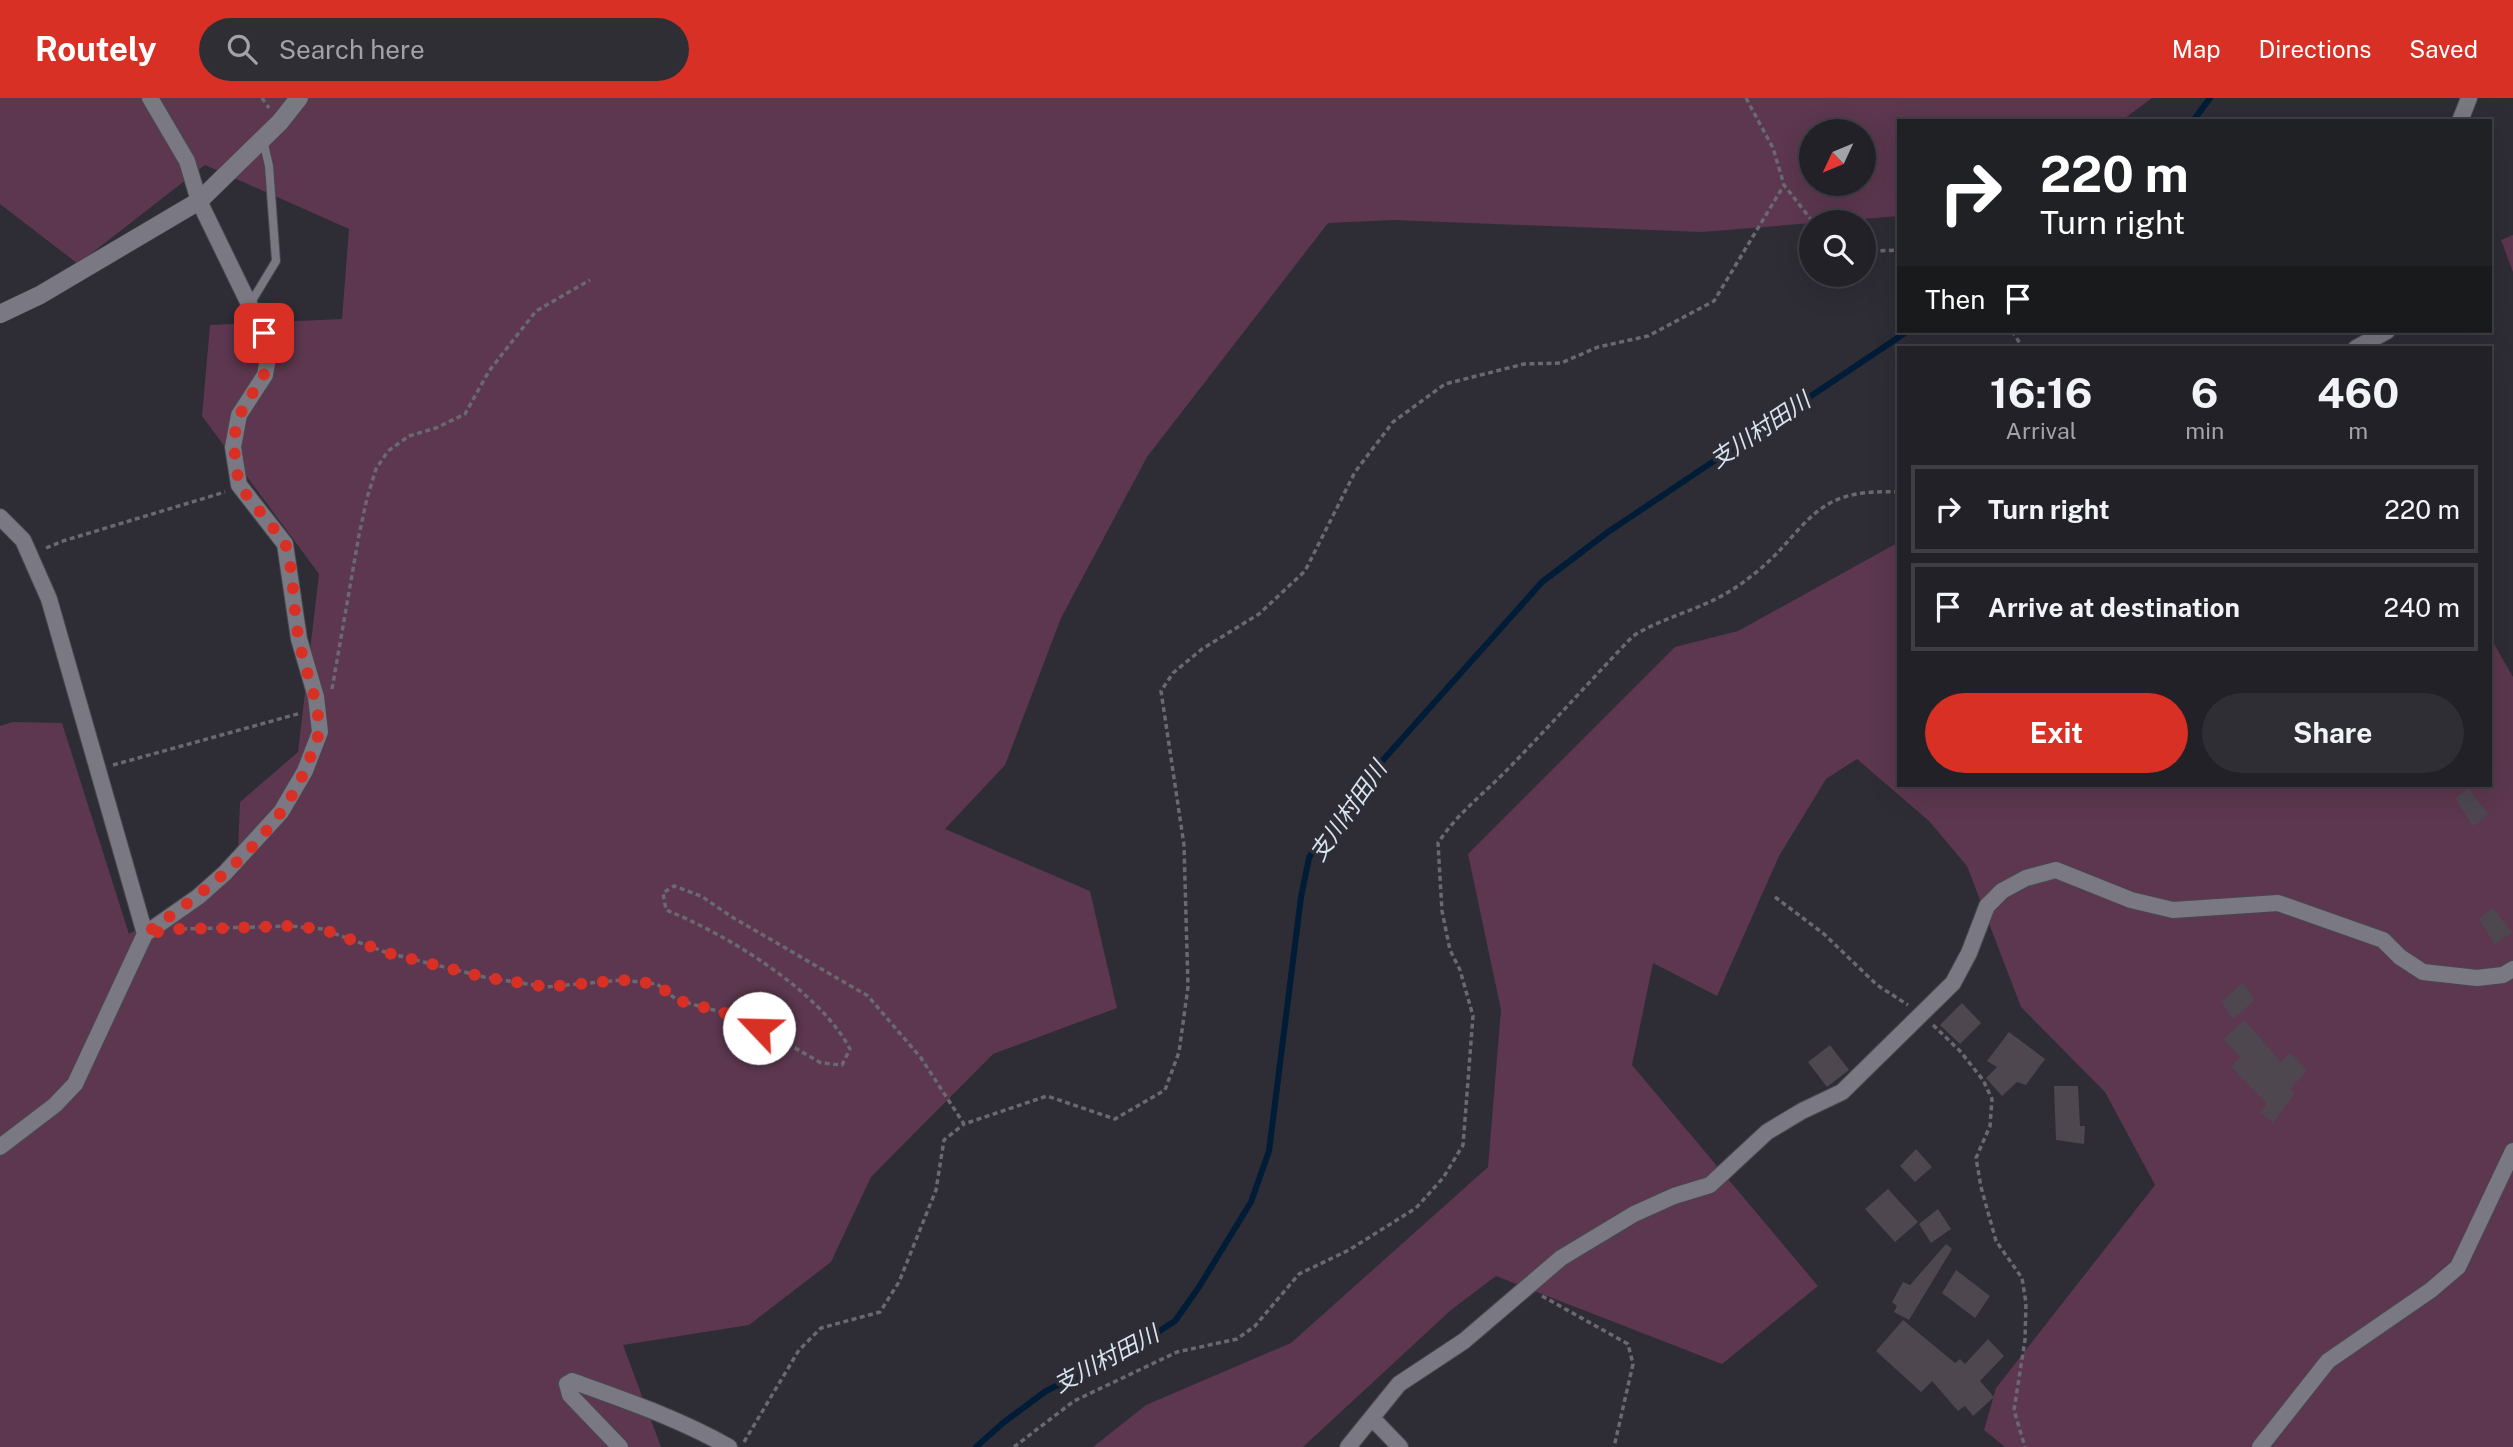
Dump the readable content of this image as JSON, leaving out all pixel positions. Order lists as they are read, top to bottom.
{
  "water": ["支川村田川"],
  "north": "bottom left",
  "page": {
    "header": "Routely",
    "search": "Search here",
    "nav": ["Map", "Directions", "Saved"],
    "turn": ["220 m", "Turn right"],
    "then": "Then",
    "eta": [
      "16:16",
      "Arrival",
      "6",
      "min",
      "460",
      "m"
    ],
    "list": [
      {
        "name": "Turn right",
        "value": "220 m"
      },
      {
        "name": "Arrive at destination",
        "value": "240 m"
      }
    ],
    "buttons": ["Exit", "Share"]
  }
}
